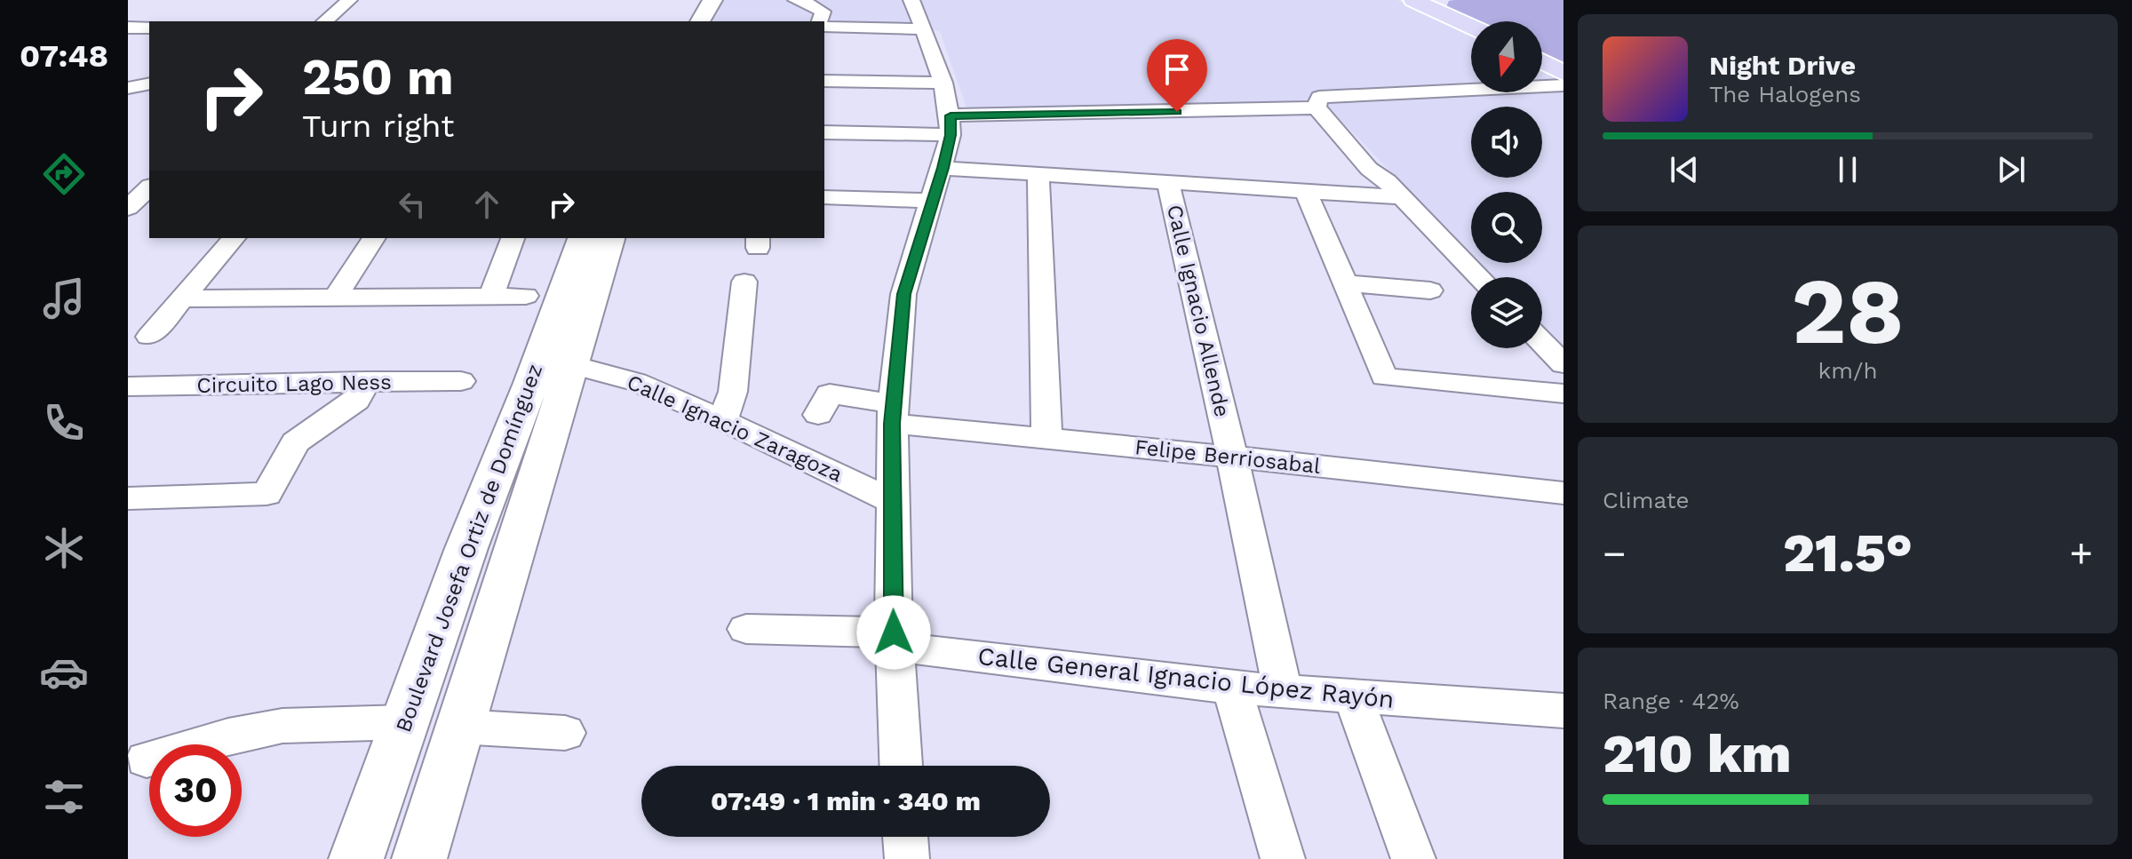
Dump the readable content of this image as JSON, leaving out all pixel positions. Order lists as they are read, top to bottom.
{
  "streets": {
    "street": [
      "Calle Ignacio Allende",
      "Circuito Lago Ness",
      "Calle Ignacio Zaragoza",
      "Felipe Berriosabal",
      "Boulevard Josefa Ortiz de Domínguez",
      "Calle General Ignacio López Rayón"
    ]
  },
  "crossings": [
    ["Calle Ignacio Allende", "Felipe Berriosabal"],
    ["Calle Ignacio Allende", "Calle General Ignacio López Rayón"],
    ["Calle Ignacio Zaragoza", "Boulevard Josefa Ortiz de Domínguez"]
  ],
  "north": "bottom",
  "page": {
    "tabs": "07:48",
    "turn": ["250 m", "Turn right"],
    "song": ["Night Drive", "The Halogens"],
    "tile": [
      ["28", "km/h"],
      "Climate",
      ["Range · 42%", "210 km"]
    ],
    "heat": ["−", "21.5°", "+"],
    "limit": "30",
    "trip": "07:49 · 1 min · 340 m"
  }
}
